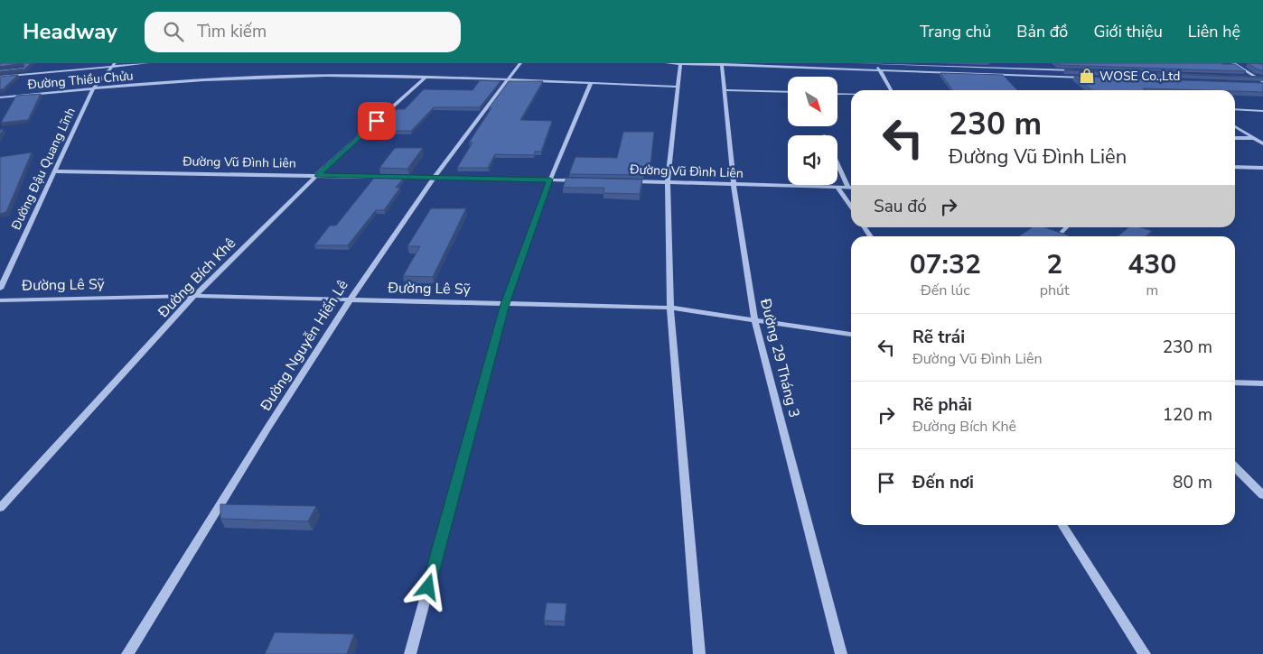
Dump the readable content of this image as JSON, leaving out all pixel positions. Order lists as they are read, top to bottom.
{
  "streets": {
    "street": [
      "Đường Thiều Chửu",
      "Đường Vũ Đình Liên",
      "Đường Đậu Quang Lĩnh",
      "Đường Bích Khê",
      "Đường Lê Sỹ",
      "Đường Nguyễn Hiến Lê",
      "Đường 29 Tháng 3"
    ]
  },
  "crossings": [
    ["Đường Thiều Chửu", "Đường Đậu Quang Lĩnh"],
    ["Đường Thiều Chửu", "Đường Bích Khê"],
    ["Đường Thiều Chửu", "Đường Nguyễn Hiến Lê"],
    ["Đường Vũ Đình Liên", "Đường Đậu Quang Lĩnh"],
    ["Đường Vũ Đình Liên", "Đường Bích Khê"],
    ["Đường Vũ Đình Liên", "Đường Nguyễn Hiến Lê"],
    ["Đường Vũ Đình Liên", "Đường 29 Tháng 3"],
    ["Đường Bích Khê", "Đường Lê Sỹ"],
    ["Đường Lê Sỹ", "Đường Nguyễn Hiến Lê"],
    ["Đường Lê Sỹ", "Đường 29 Tháng 3"]
  ],
  "places": {
    "shop": ["WOSE Co.,Ltd"]
  },
  "north": "bottom right",
  "page": {
    "header": "Headway",
    "search": "Tìm kiếm",
    "nav": [
      "Trang chủ",
      "Bản đồ",
      "Giới thiệu",
      "Liên hệ"
    ],
    "turn": ["230 m", "Đường Vũ Đình Liên"],
    "then": "Sau đó",
    "eta": [
      "07:32",
      "Đến lúc",
      "2",
      "phút",
      "430",
      "m"
    ],
    "list": [
      {
        "name": "Rẽ trái",
        "note": "Đường Vũ Đình Liên",
        "value": "230 m"
      },
      {
        "name": "Rẽ phải",
        "note": "Đường Bích Khê",
        "value": "120 m"
      },
      {
        "name": "Đến nơi",
        "value": "80 m"
      }
    ]
  }
}
